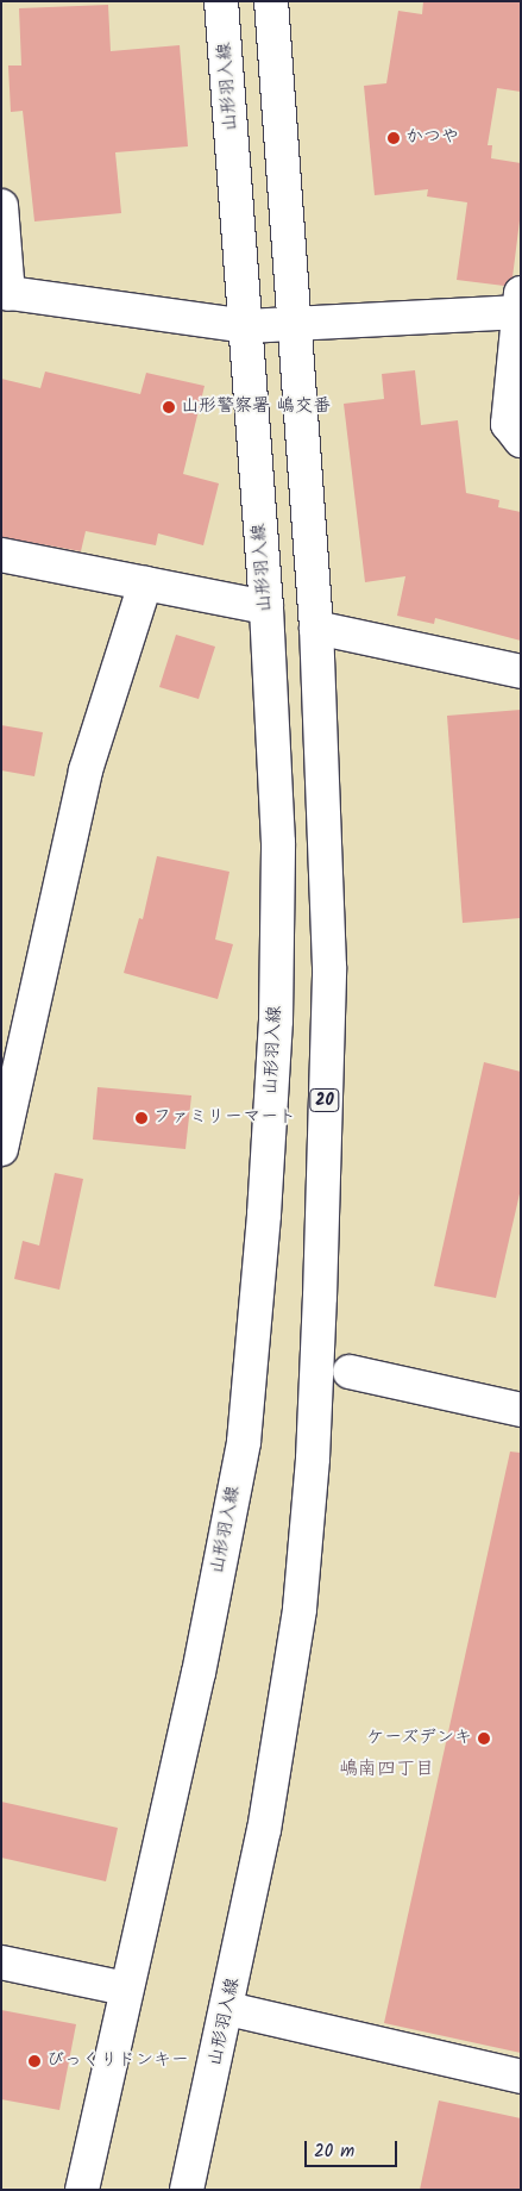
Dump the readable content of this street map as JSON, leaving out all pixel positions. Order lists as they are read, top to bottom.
{
  "streets": {
    "main road": ["山形羽入線", "20"]
  },
  "districts": ["嶋南四丁目"],
  "places": [
    "かつや",
    "山形警察署 嶋交番",
    "ファミリーマート",
    "ケーズデンキ",
    "びっくりドンキー"
  ],
  "scale_bar": "20 m"
}
